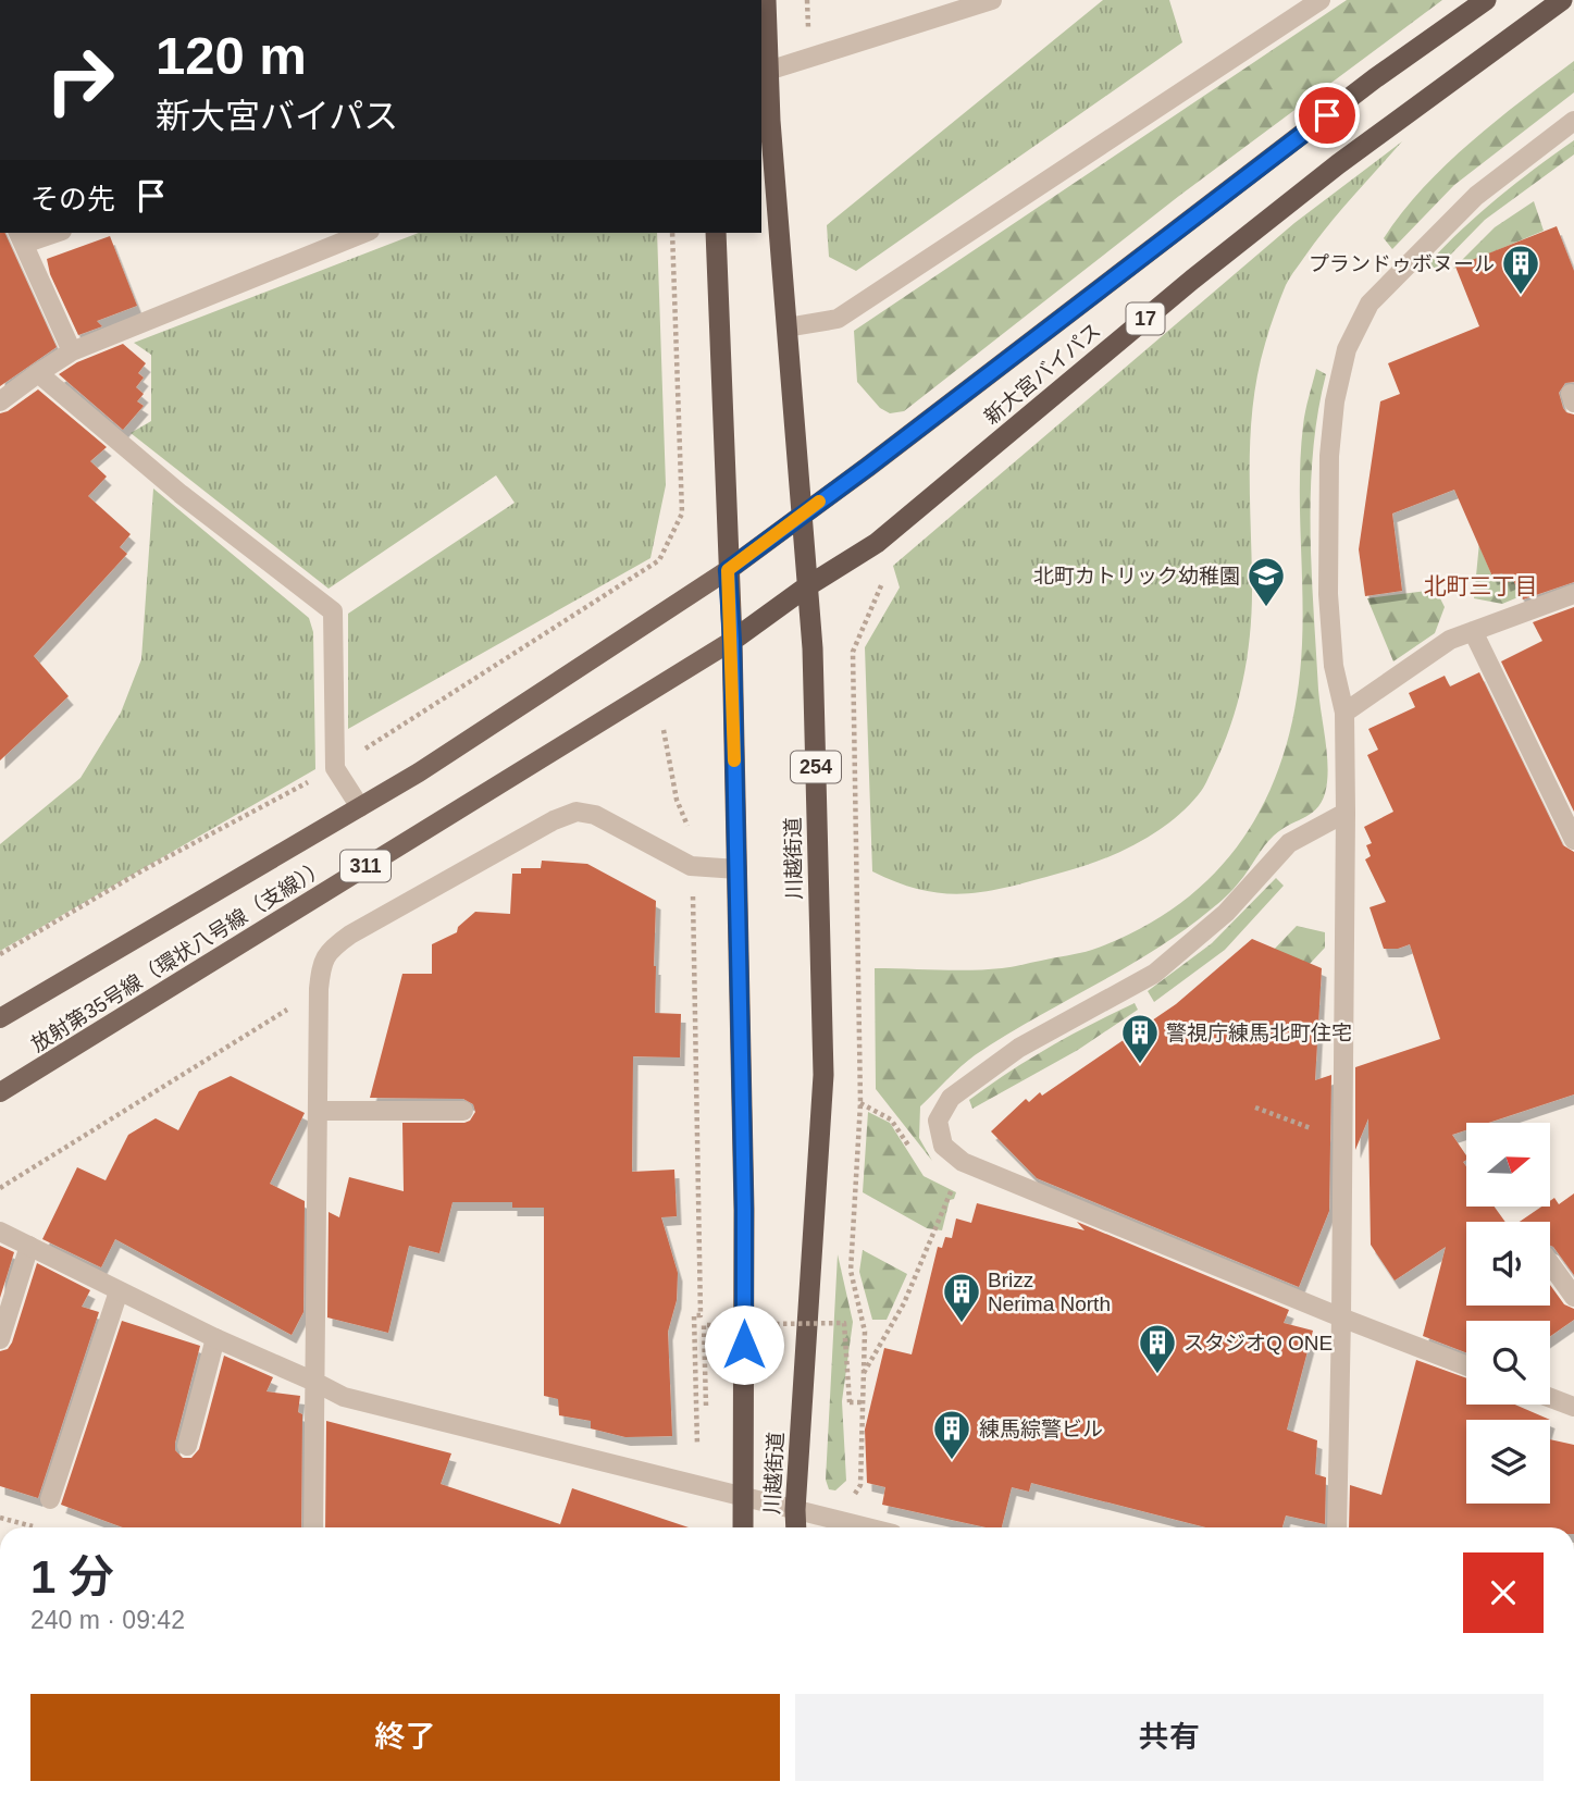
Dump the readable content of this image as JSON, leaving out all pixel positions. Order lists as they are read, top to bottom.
{
  "streets": {
    "highway": [
      "17",
      "新大宮バイパス",
      "254",
      "川越街道"
    ],
    "main road": ["311", "放射第35号線（環状八号線（支線））"]
  },
  "crossings": [
    ["新大宮バイパス", "川越街道"],
    ["新大宮バイパス", "放射第35号線（環状八号線（支線））"],
    ["川越街道", "放射第35号線（環状八号線（支線））"]
  ],
  "districts": ["北町三丁目"],
  "places": {
    "building": [
      "プランドゥボヌール",
      "警視庁練馬北町住宅",
      "Brizz Nerima North",
      "スタジオQ ONE",
      "練馬綜警ビル"
    ],
    "school or university": ["北町カトリック幼稚園"]
  },
  "north": "right",
  "page": {
    "turn": ["120 m", "新大宮バイパス"],
    "then": "その先",
    "heading": ["1 分", "240 m · 09:42"],
    "buttons": ["終了", "共有"]
  }
}
